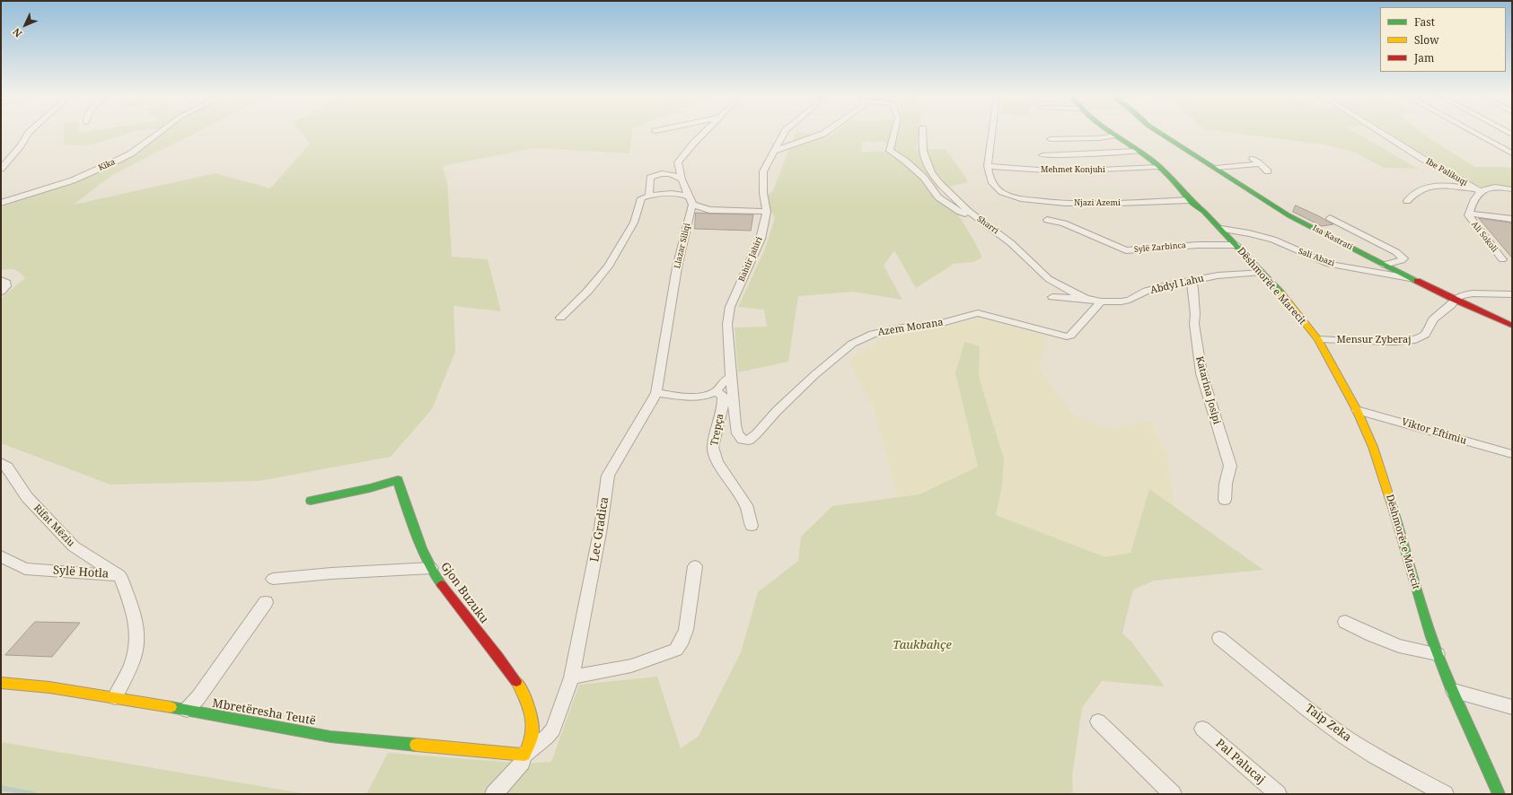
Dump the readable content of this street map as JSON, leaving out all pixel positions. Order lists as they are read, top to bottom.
{
  "streets": {
    "street": [
      "Kika",
      "Mehmet Konjuhi",
      "Ibe Palikuqi",
      "Njazi Azemi",
      "Sharri",
      "Ali Sokoli",
      "Isa Kastrati",
      "Llazar Siliqi",
      "Sylë Zarbinca",
      "Sali Abazi",
      "Bahtir Jahiri",
      "Abdyl Lahu",
      "Dëshmorët e Marecit",
      "Azem Morana",
      "Mensur Zyberaj",
      "Katarina Josipi",
      "Trepça",
      "Viktor Eftimiu",
      "Rifat Mëziu",
      "Lec Gradica",
      "Sylë Hotla",
      "Gjon Buzuku",
      "Mbretëresha Teutë",
      "Taip Zeka",
      "Pal Palucaj"
    ]
  },
  "crossings": [
    ["Mehmet Konjuhi", "Njazi Azemi"],
    ["Mehmet Konjuhi", "Dëshmorët e Marecit"],
    ["Ibe Palikuqi", "Ali Sokoli"],
    ["Njazi Azemi", "Dëshmorët e Marecit"],
    ["Sharri", "Abdyl Lahu"],
    ["Isa Kastrati", "Sali Abazi"],
    ["Isa Kastrati", "Mensur Zyberaj"],
    ["Llazar Siliqi", "Lec Gradica"],
    ["Sylë Zarbinca", "Dëshmorët e Marecit"],
    ["Sali Abazi", "Dëshmorët e Marecit"],
    ["Bahtir Jahiri", "Azem Morana"],
    ["Abdyl Lahu", "Dëshmorët e Marecit"],
    ["Abdyl Lahu", "Azem Morana"],
    ["Abdyl Lahu", "Katarina Josipi"],
    ["Dëshmorët e Marecit", "Mensur Zyberaj"],
    ["Dëshmorët e Marecit", "Viktor Eftimiu"],
    ["Rifat Mëziu", "Sylë Hotla"],
    ["Lec Gradica", "Gjon Buzuku"],
    ["Lec Gradica", "Mbretëresha Teutë"],
    ["Sylë Hotla", "Mbretëresha Teutë"],
    ["Gjon Buzuku", "Mbretëresha Teutë"]
  ],
  "parks": ["Taukbahçe"],
  "legend": ["Fast", "Slow", "Jam"],
  "north": "bottom left"
}
